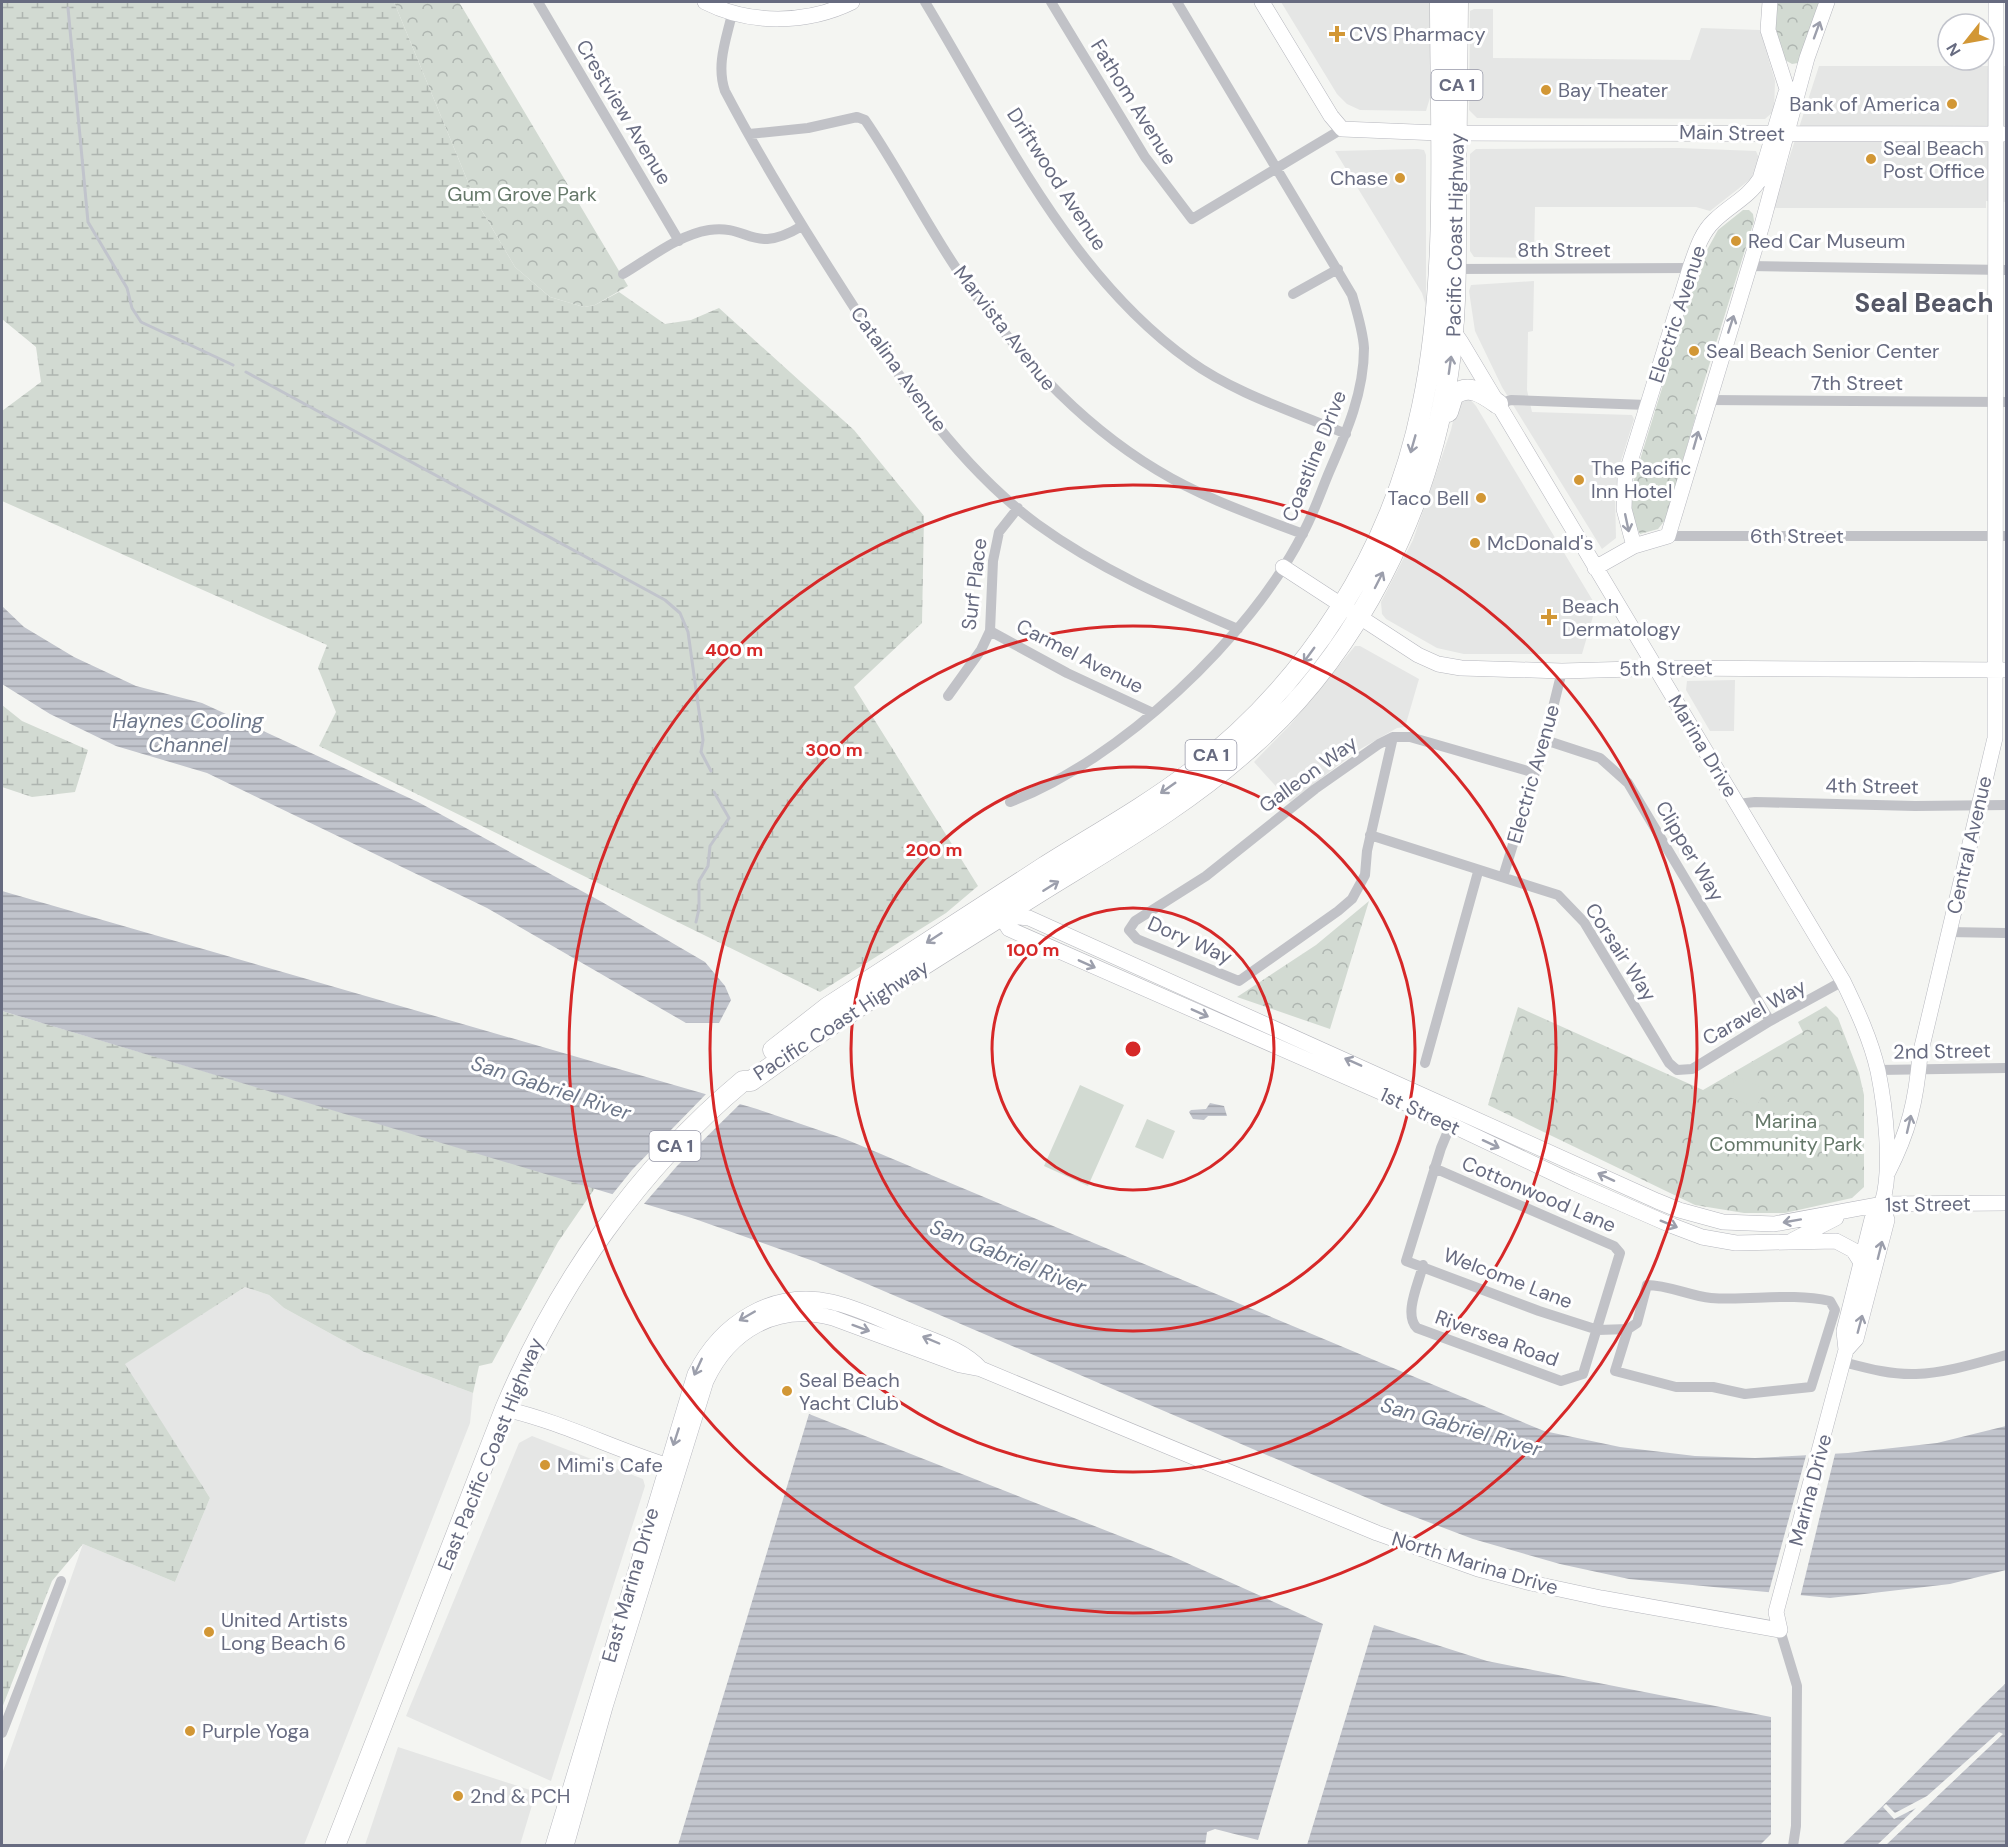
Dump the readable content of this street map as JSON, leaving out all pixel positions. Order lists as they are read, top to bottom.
{
  "streets": {
    "highway": ["CA 1", "Pacific Coast Highway", "East Pacific Coast Highway"],
    "main road": [
      "Main Street",
      "Electric Avenue",
      "6th Street",
      "5th Street",
      "Marina Drive",
      "Central Avenue",
      "1st Street",
      "North Marina Drive",
      "East Marina Drive"
    ],
    "street": [
      "Fathom Avenue",
      "Crestview Avenue",
      "Driftwood Avenue",
      "8th Street",
      "Marvista Avenue",
      "Catalina Avenue",
      "7th Street",
      "Coastline Drive",
      "Surf Place",
      "Carmel Avenue",
      "Galleon Way",
      "4th Street",
      "Clipper Way",
      "Dory Way",
      "Corsair Way",
      "Caravel Way",
      "2nd Street",
      "Cottonwood Lane",
      "Welcome Lane",
      "Riversea Road"
    ]
  },
  "crossings": [
    ["Fathom Avenue", "Coastline Drive"],
    ["Main Street", "Pacific Coast Highway"],
    ["Main Street", "Electric Avenue"],
    ["Main Street", "Central Avenue"],
    ["Driftwood Avenue", "Coastline Drive"],
    ["Pacific Coast Highway", "8th Street"],
    ["Pacific Coast Highway", "5th Street"],
    ["Pacific Coast Highway", "Marina Drive"],
    ["Pacific Coast Highway", "1st Street"],
    ["Pacific Coast Highway", "East Pacific Coast Highway"],
    ["8th Street", "Electric Avenue"],
    ["Electric Avenue", "7th Street"],
    ["Electric Avenue", "6th Street"],
    ["Electric Avenue", "5th Street"],
    ["Electric Avenue", "Clipper Way"],
    ["Electric Avenue", "Corsair Way"],
    ["Marvista Avenue", "Catalina Avenue"],
    ["Marvista Avenue", "Coastline Drive"],
    ["Catalina Avenue", "Coastline Drive"],
    ["Catalina Avenue", "Surf Place"],
    ["7th Street", "Central Avenue"],
    ["Coastline Drive", "Carmel Avenue"],
    ["6th Street", "Marina Drive"],
    ["6th Street", "Central Avenue"],
    ["Surf Place", "Carmel Avenue"],
    ["5th Street", "Marina Drive"],
    ["5th Street", "Central Avenue"],
    ["Marina Drive", "4th Street"],
    ["Marina Drive", "Central Avenue"],
    ["Marina Drive", "Caravel Way"],
    ["Marina Drive", "2nd Street"],
    ["Marina Drive", "1st Street"],
    ["Marina Drive", "North Marina Drive"],
    ["Galleon Way", "Dory Way"],
    ["4th Street", "Central Avenue"],
    ["Central Avenue", "2nd Street"],
    ["Clipper Way", "Caravel Way"],
    ["Dory Way", "Corsair Way"],
    ["Corsair Way", "Caravel Way"],
    ["Cottonwood Lane", "Welcome Lane"],
    ["Cottonwood Lane", "Riversea Road"],
    ["Welcome Lane", "Riversea Road"],
    ["North Marina Drive", "East Marina Drive"]
  ],
  "districts": ["Seal Beach"],
  "water": ["Haynes Cooling Channel", "San Gabriel River"],
  "parks": ["Gum Grove Park", "Marina Community Park"],
  "places": {
    "health": ["CVS Pharmacy", "Beach Dermatology"],
    "other": [
      "Bay Theater",
      "Bank of America",
      "Seal Beach Post Office",
      "Chase",
      "Red Car Museum",
      "Seal Beach Senior Center",
      "The Pacific Inn Hotel",
      "Taco Bell",
      "McDonald's",
      "Seal Beach Yacht Club",
      "Mimi's Cafe",
      "United Artists Long Beach 6",
      "Purple Yoga",
      "2nd & PCH"
    ]
  },
  "north": "bottom left",
  "rings": [
    "400 m",
    "300 m",
    "200 m",
    "100 m"
  ]
}
